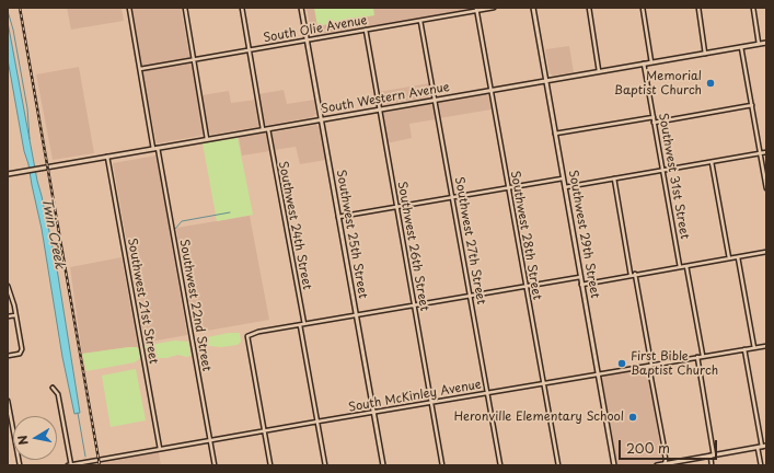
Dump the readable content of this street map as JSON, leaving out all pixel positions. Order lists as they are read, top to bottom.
{
  "streets": {
    "main road": ["South Western Avenue", "Southwest 25th Street", "Southwest 29th Street"],
    "street": [
      "South Olie Avenue",
      "Southwest 31st Street",
      "Southwest 24th Street",
      "Southwest 28th Street",
      "Southwest 27th Street",
      "Southwest 26th Street",
      "Southwest 21st Street",
      "Southwest 22nd Street",
      "South McKinley Avenue"
    ]
  },
  "crossings": [
    ["South Olie Avenue", "Southwest 25th Street"],
    ["South Olie Avenue", "Southwest 28th Street"],
    ["South Olie Avenue", "Southwest 27th Street"],
    ["South Olie Avenue", "Southwest 26th Street"],
    ["South Olie Avenue", "Southwest 22nd Street"],
    ["South Western Avenue", "Southwest 31st Street"],
    ["South Western Avenue", "Southwest 24th Street"],
    ["South Western Avenue", "Southwest 25th Street"],
    ["South Western Avenue", "Southwest 29th Street"],
    ["South Western Avenue", "Southwest 28th Street"],
    ["South Western Avenue", "Southwest 27th Street"],
    ["South Western Avenue", "Southwest 26th Street"],
    ["South Western Avenue", "Southwest 21st Street"],
    ["South Western Avenue", "Southwest 22nd Street"],
    ["Southwest 24th Street", "South McKinley Avenue"],
    ["Southwest 25th Street", "South McKinley Avenue"],
    ["Southwest 29th Street", "South McKinley Avenue"],
    ["Southwest 28th Street", "South McKinley Avenue"],
    ["Southwest 27th Street", "South McKinley Avenue"],
    ["Southwest 26th Street", "South McKinley Avenue"],
    ["Southwest 21st Street", "South McKinley Avenue"],
    ["Southwest 22nd Street", "South McKinley Avenue"]
  ],
  "water": ["Twin Creek"],
  "places": ["Memorial Baptist Church", "First Bible Baptist Church", "Heronville Elementary School"],
  "scale_bar": "200 m",
  "north": "left"
}
